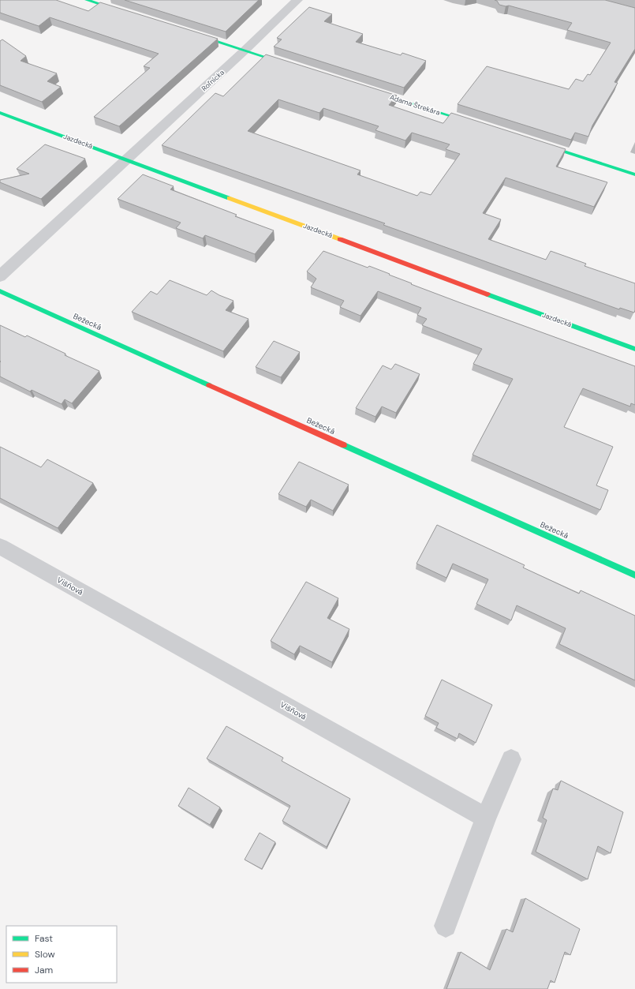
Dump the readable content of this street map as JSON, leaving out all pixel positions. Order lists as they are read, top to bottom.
{
  "streets": {
    "street": [
      "Roľnícka",
      "Adama Štrekára",
      "Jazdecká",
      "Bežecká",
      "Višňová"
    ]
  },
  "crossings": [
    ["Roľnícka", "Jazdecká"]
  ],
  "legend": ["Fast", "Slow", "Jam"]
}
